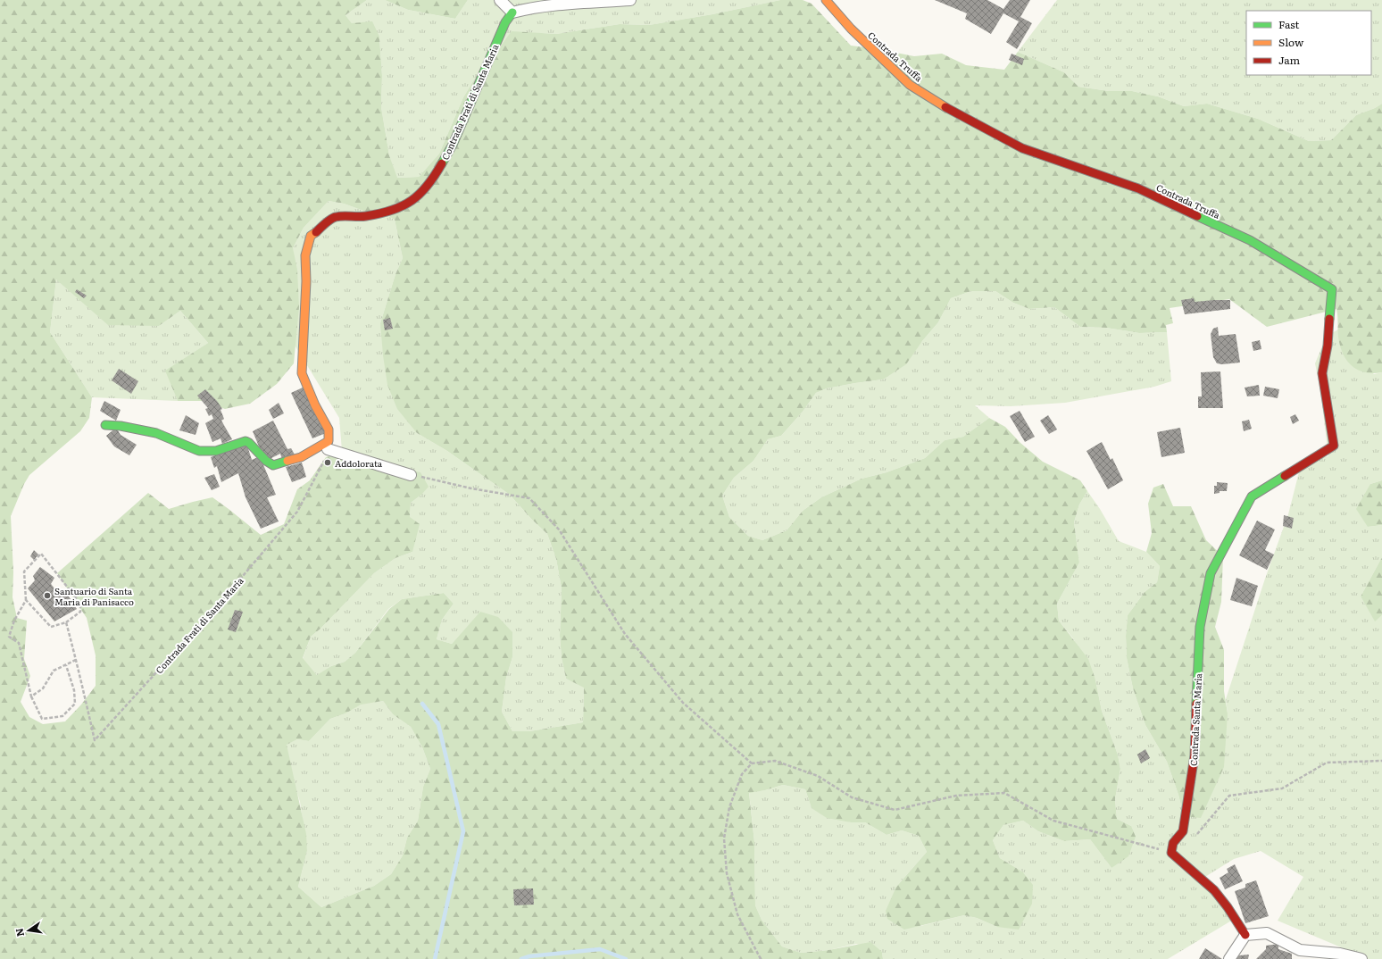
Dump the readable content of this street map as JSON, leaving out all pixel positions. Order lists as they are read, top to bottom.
{
  "streets": {
    "street": ["Contrada Truffa", "Contrada Frati di Santa Maria", "Contrada Santa Maria"]
  },
  "crossings": [
    ["Contrada Truffa", "Contrada Santa Maria"]
  ],
  "places": ["Addolorata", "Santuario di Santa Maria di Panisacco"],
  "legend": ["Fast", "Slow", "Jam"],
  "north": "left"
}
